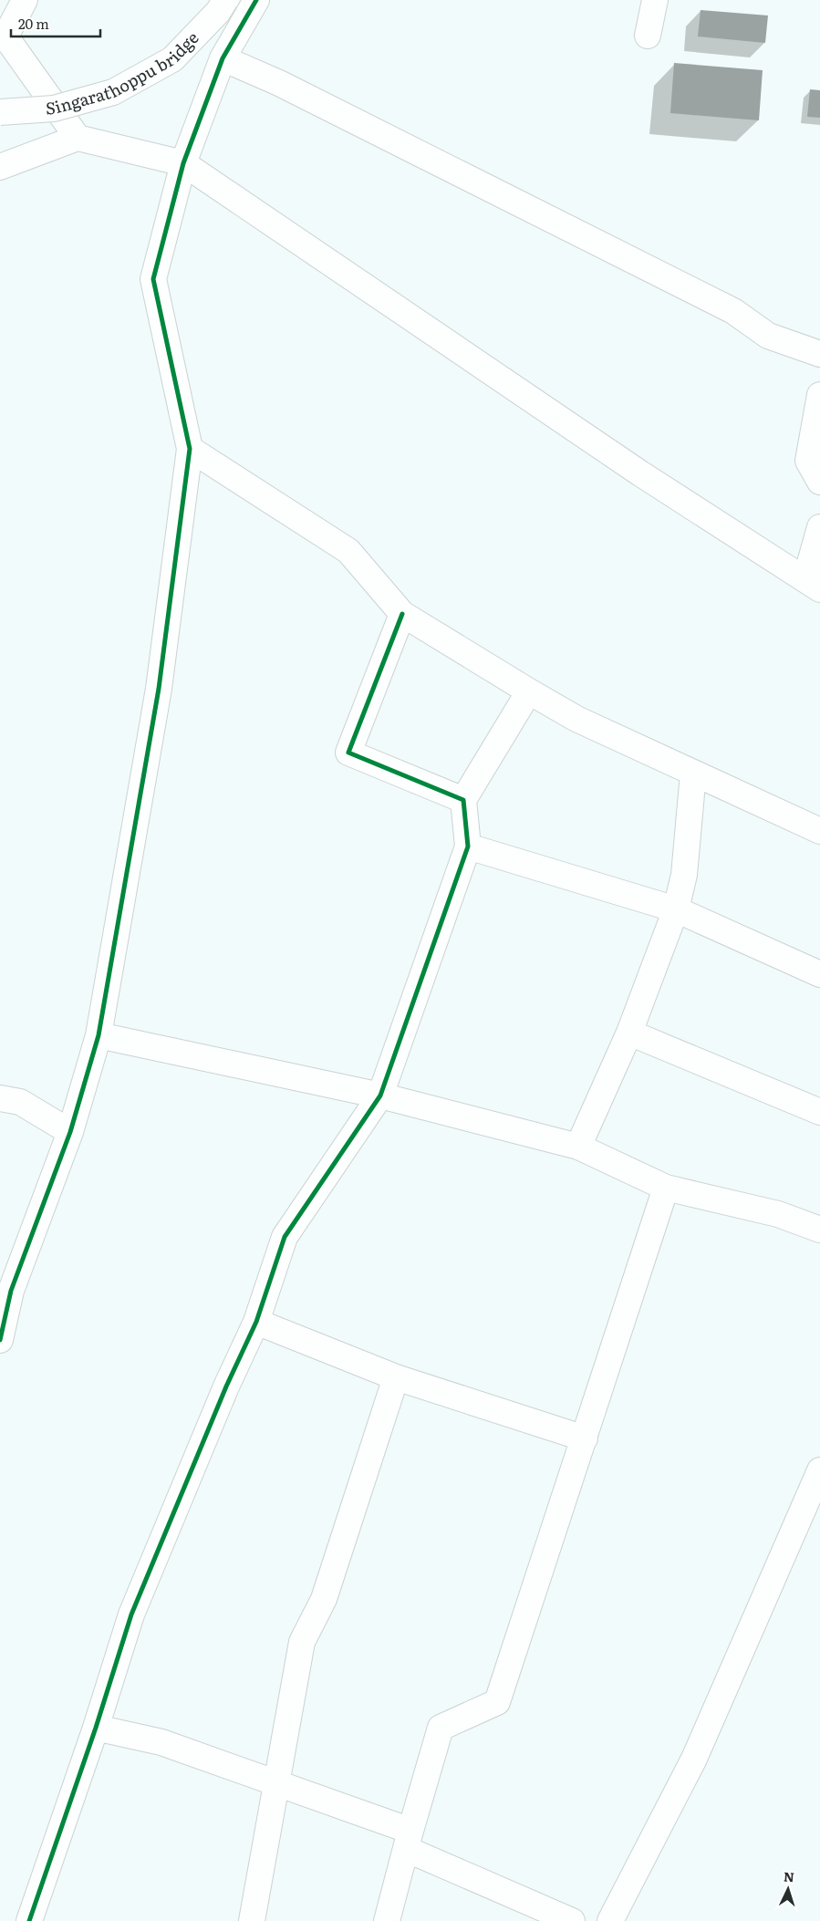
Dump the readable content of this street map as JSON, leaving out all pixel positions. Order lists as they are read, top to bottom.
{
  "streets": {
    "street": ["Singarathoppu bridge"]
  },
  "scale_bar": "20 m",
  "north": "top"
}
